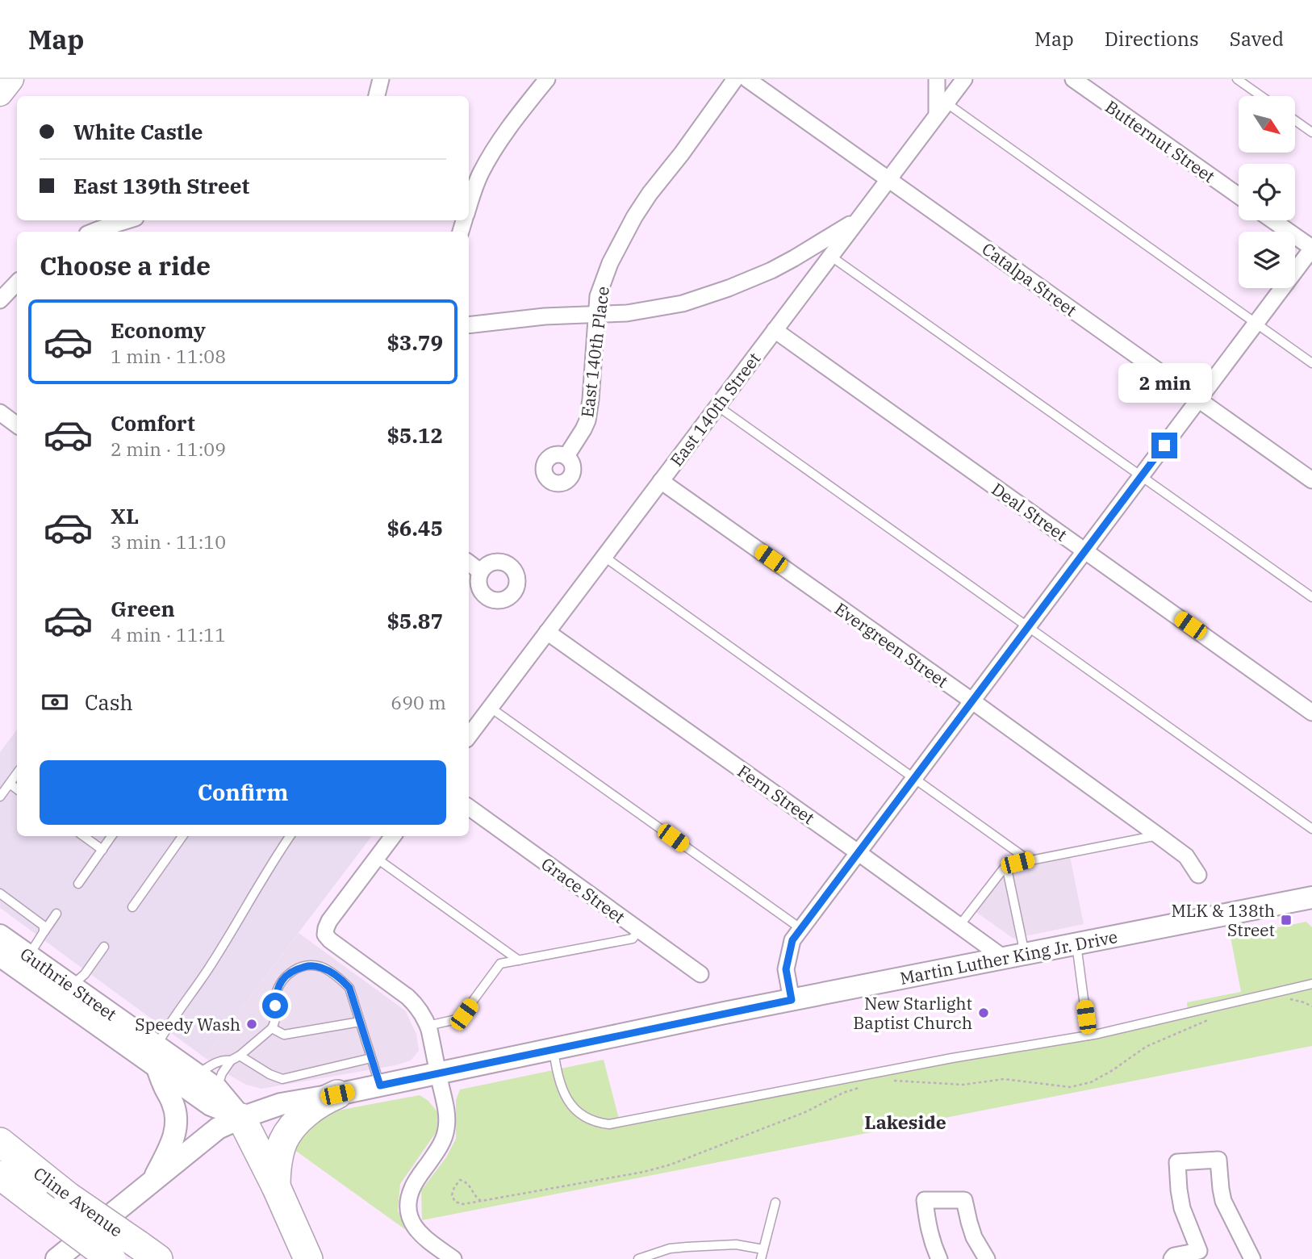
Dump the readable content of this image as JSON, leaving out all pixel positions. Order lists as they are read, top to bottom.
{
  "streets": {
    "highway": ["Cline Avenue"],
    "main road": ["Martin Luther King Jr. Drive", "Guthrie Street"],
    "street": [
      "Butternut Street",
      "Catalpa Street",
      "East 140th Place",
      "East 140th Street",
      "Deal Street",
      "Evergreen Street",
      "Fern Street",
      "Grace Street"
    ]
  },
  "crossings": [
    ["Catalpa Street", "East 140th Street"],
    ["East 140th Street", "Deal Street"],
    ["East 140th Street", "Evergreen Street"],
    ["East 140th Street", "Fern Street"],
    ["Fern Street", "Martin Luther King Jr. Drive"],
    ["Martin Luther King Jr. Drive", "Guthrie Street"]
  ],
  "districts": ["Lakeside"],
  "places": {
    "transit": ["MLK & 138th Street"],
    "other": ["New Starlight Baptist Church", "Speedy Wash"]
  },
  "north": "bottom right",
  "page": {
    "header": "Map",
    "nav": ["Map", "Directions", "Saved"],
    "banner": ["White Castle", "East 139th Street"],
    "heading": "Choose a ride",
    "list": [
      {
        "name": "Economy",
        "note": "1 min · 11:08",
        "value": "$3.79"
      },
      {
        "name": "Comfort",
        "note": "2 min · 11:09",
        "value": "$5.12"
      },
      {
        "name": "XL",
        "note": "3 min · 11:10",
        "value": "$6.45"
      },
      {
        "name": "Green",
        "note": "4 min · 11:11",
        "value": "$5.87"
      }
    ],
    "bubble": "2 min",
    "pay": ["Cash", "690 m"],
    "buttons": "Confirm"
  }
}
